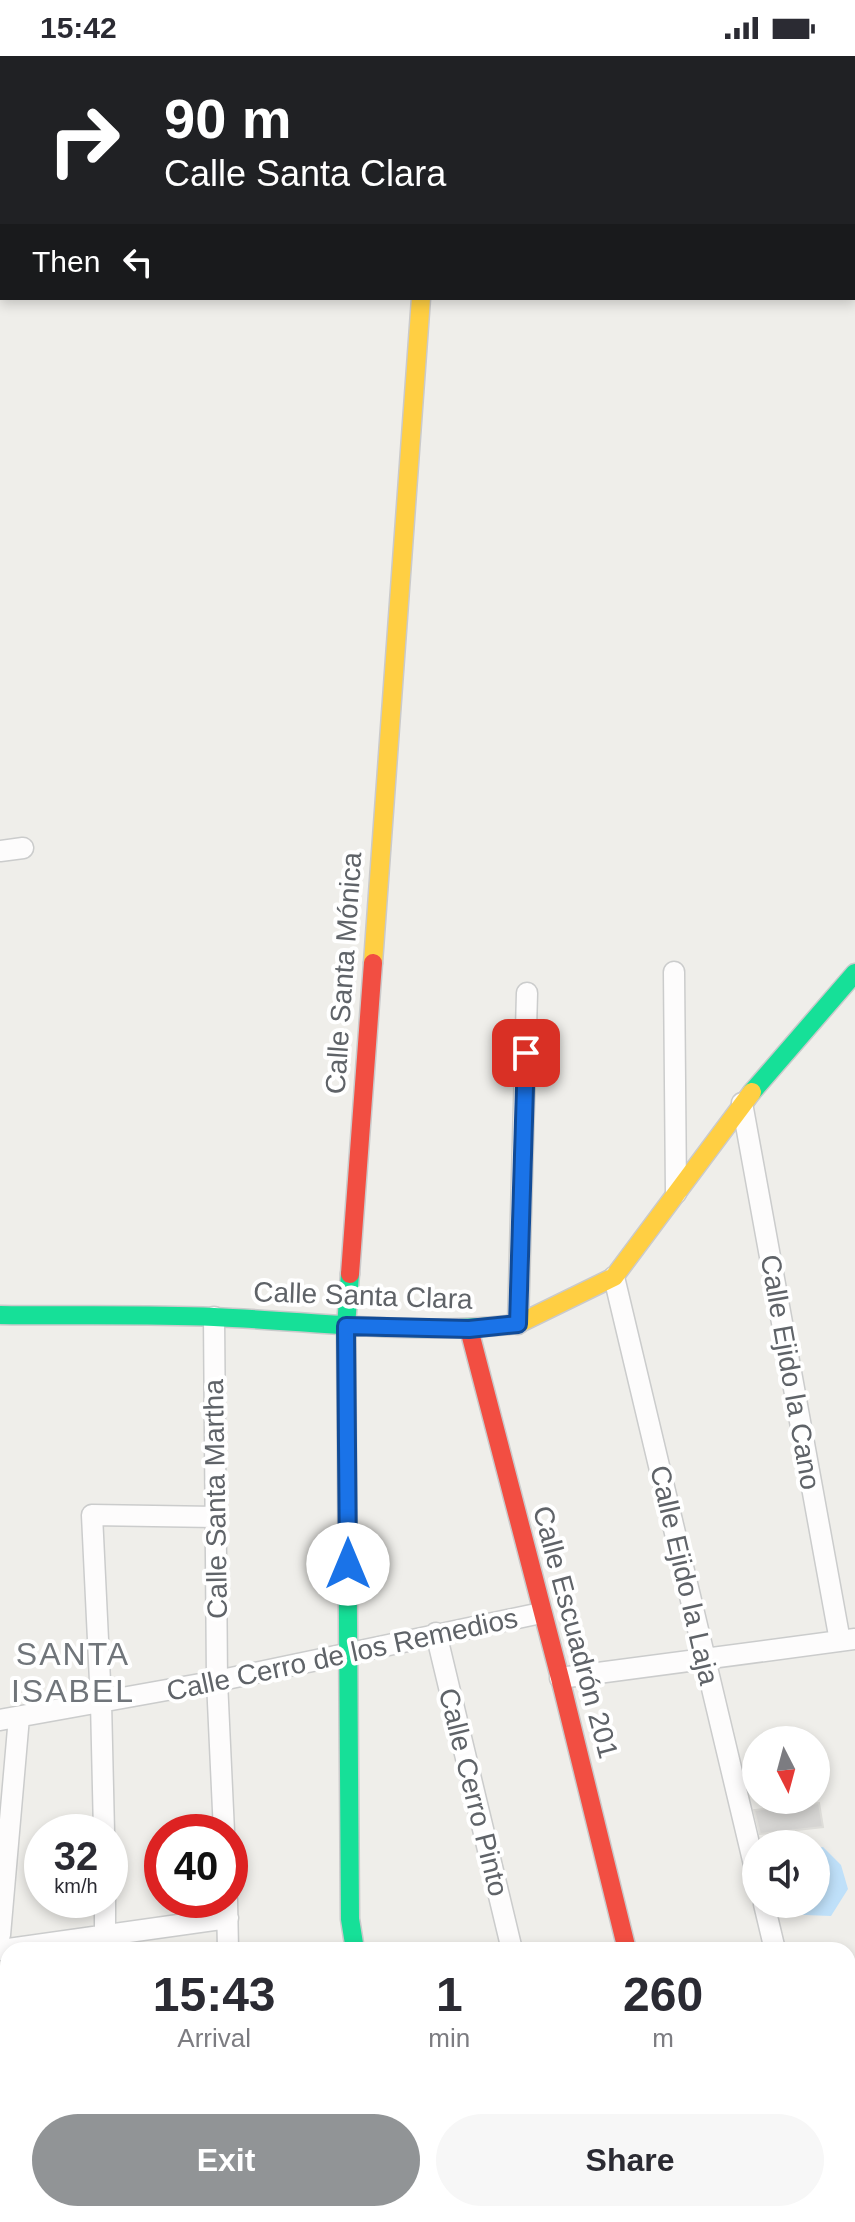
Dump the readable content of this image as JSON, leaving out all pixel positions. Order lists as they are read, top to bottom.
{
  "streets": {
    "street": [
      "Calle Santa Mónica",
      "Calle Santa Clara",
      "Calle Ejido la Cano",
      "Calle Santa Martha",
      "Calle Ejido la Laja",
      "Calle Escuadrón 201",
      "Calle Cerro de los Remedios",
      "Calle Cerro Pinto"
    ]
  },
  "crossings": [
    ["Calle Santa Mónica", "Calle Santa Clara"],
    ["Calle Santa Mónica", "Calle Cerro de los Remedios"],
    ["Calle Santa Clara", "Calle Ejido la Cano"],
    ["Calle Santa Clara", "Calle Santa Martha"],
    ["Calle Santa Clara", "Calle Ejido la Laja"],
    ["Calle Santa Clara", "Calle Escuadrón 201"],
    ["Calle Santa Martha", "Calle Cerro de los Remedios"],
    ["Calle Escuadrón 201", "Calle Cerro de los Remedios"],
    ["Calle Cerro de los Remedios", "Calle Cerro Pinto"]
  ],
  "districts": ["SANTA ISABEL"],
  "north": "bottom",
  "page": {
    "status": "15:42",
    "turn": ["90 m", "Calle Santa Clara"],
    "then": "Then",
    "speed": "32 km/h",
    "limit": "40",
    "eta": [
      "15:43",
      "Arrival",
      "1",
      "min",
      "260",
      "m"
    ],
    "buttons": ["Exit", "Share"]
  }
}
